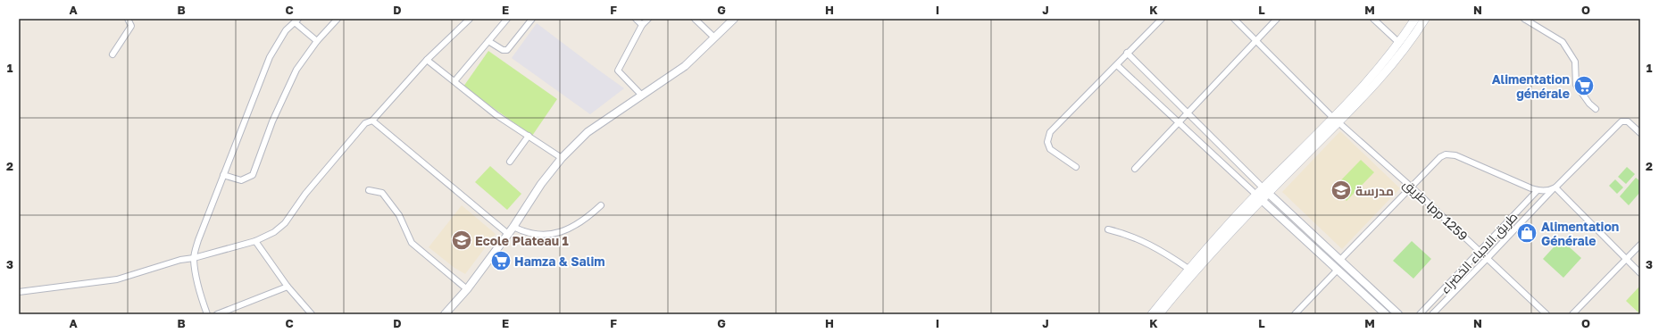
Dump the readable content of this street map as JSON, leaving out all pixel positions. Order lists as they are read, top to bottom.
{
  "streets": {
    "street": ["طريق lpp 1259", "طريق الاحياء الخضراء"]
  },
  "crossings": [
    ["طريق lpp 1259", "طريق الاحياء الخضراء"]
  ],
  "places": {
    "supermarket": ["Alimentation générale", "Hamza & Salim"],
    "school or university": ["مدرسة", "Ecole Plateau 1"],
    "shop": ["Alimentation Générale"]
  },
  "grid": {
    "columns": [
      "A",
      "B",
      "C",
      "D",
      "E",
      "F",
      "G",
      "H",
      "I",
      "J",
      "K",
      "L",
      "M",
      "N",
      "O"
    ],
    "rows": ["1", "2", "3"]
  }
}
